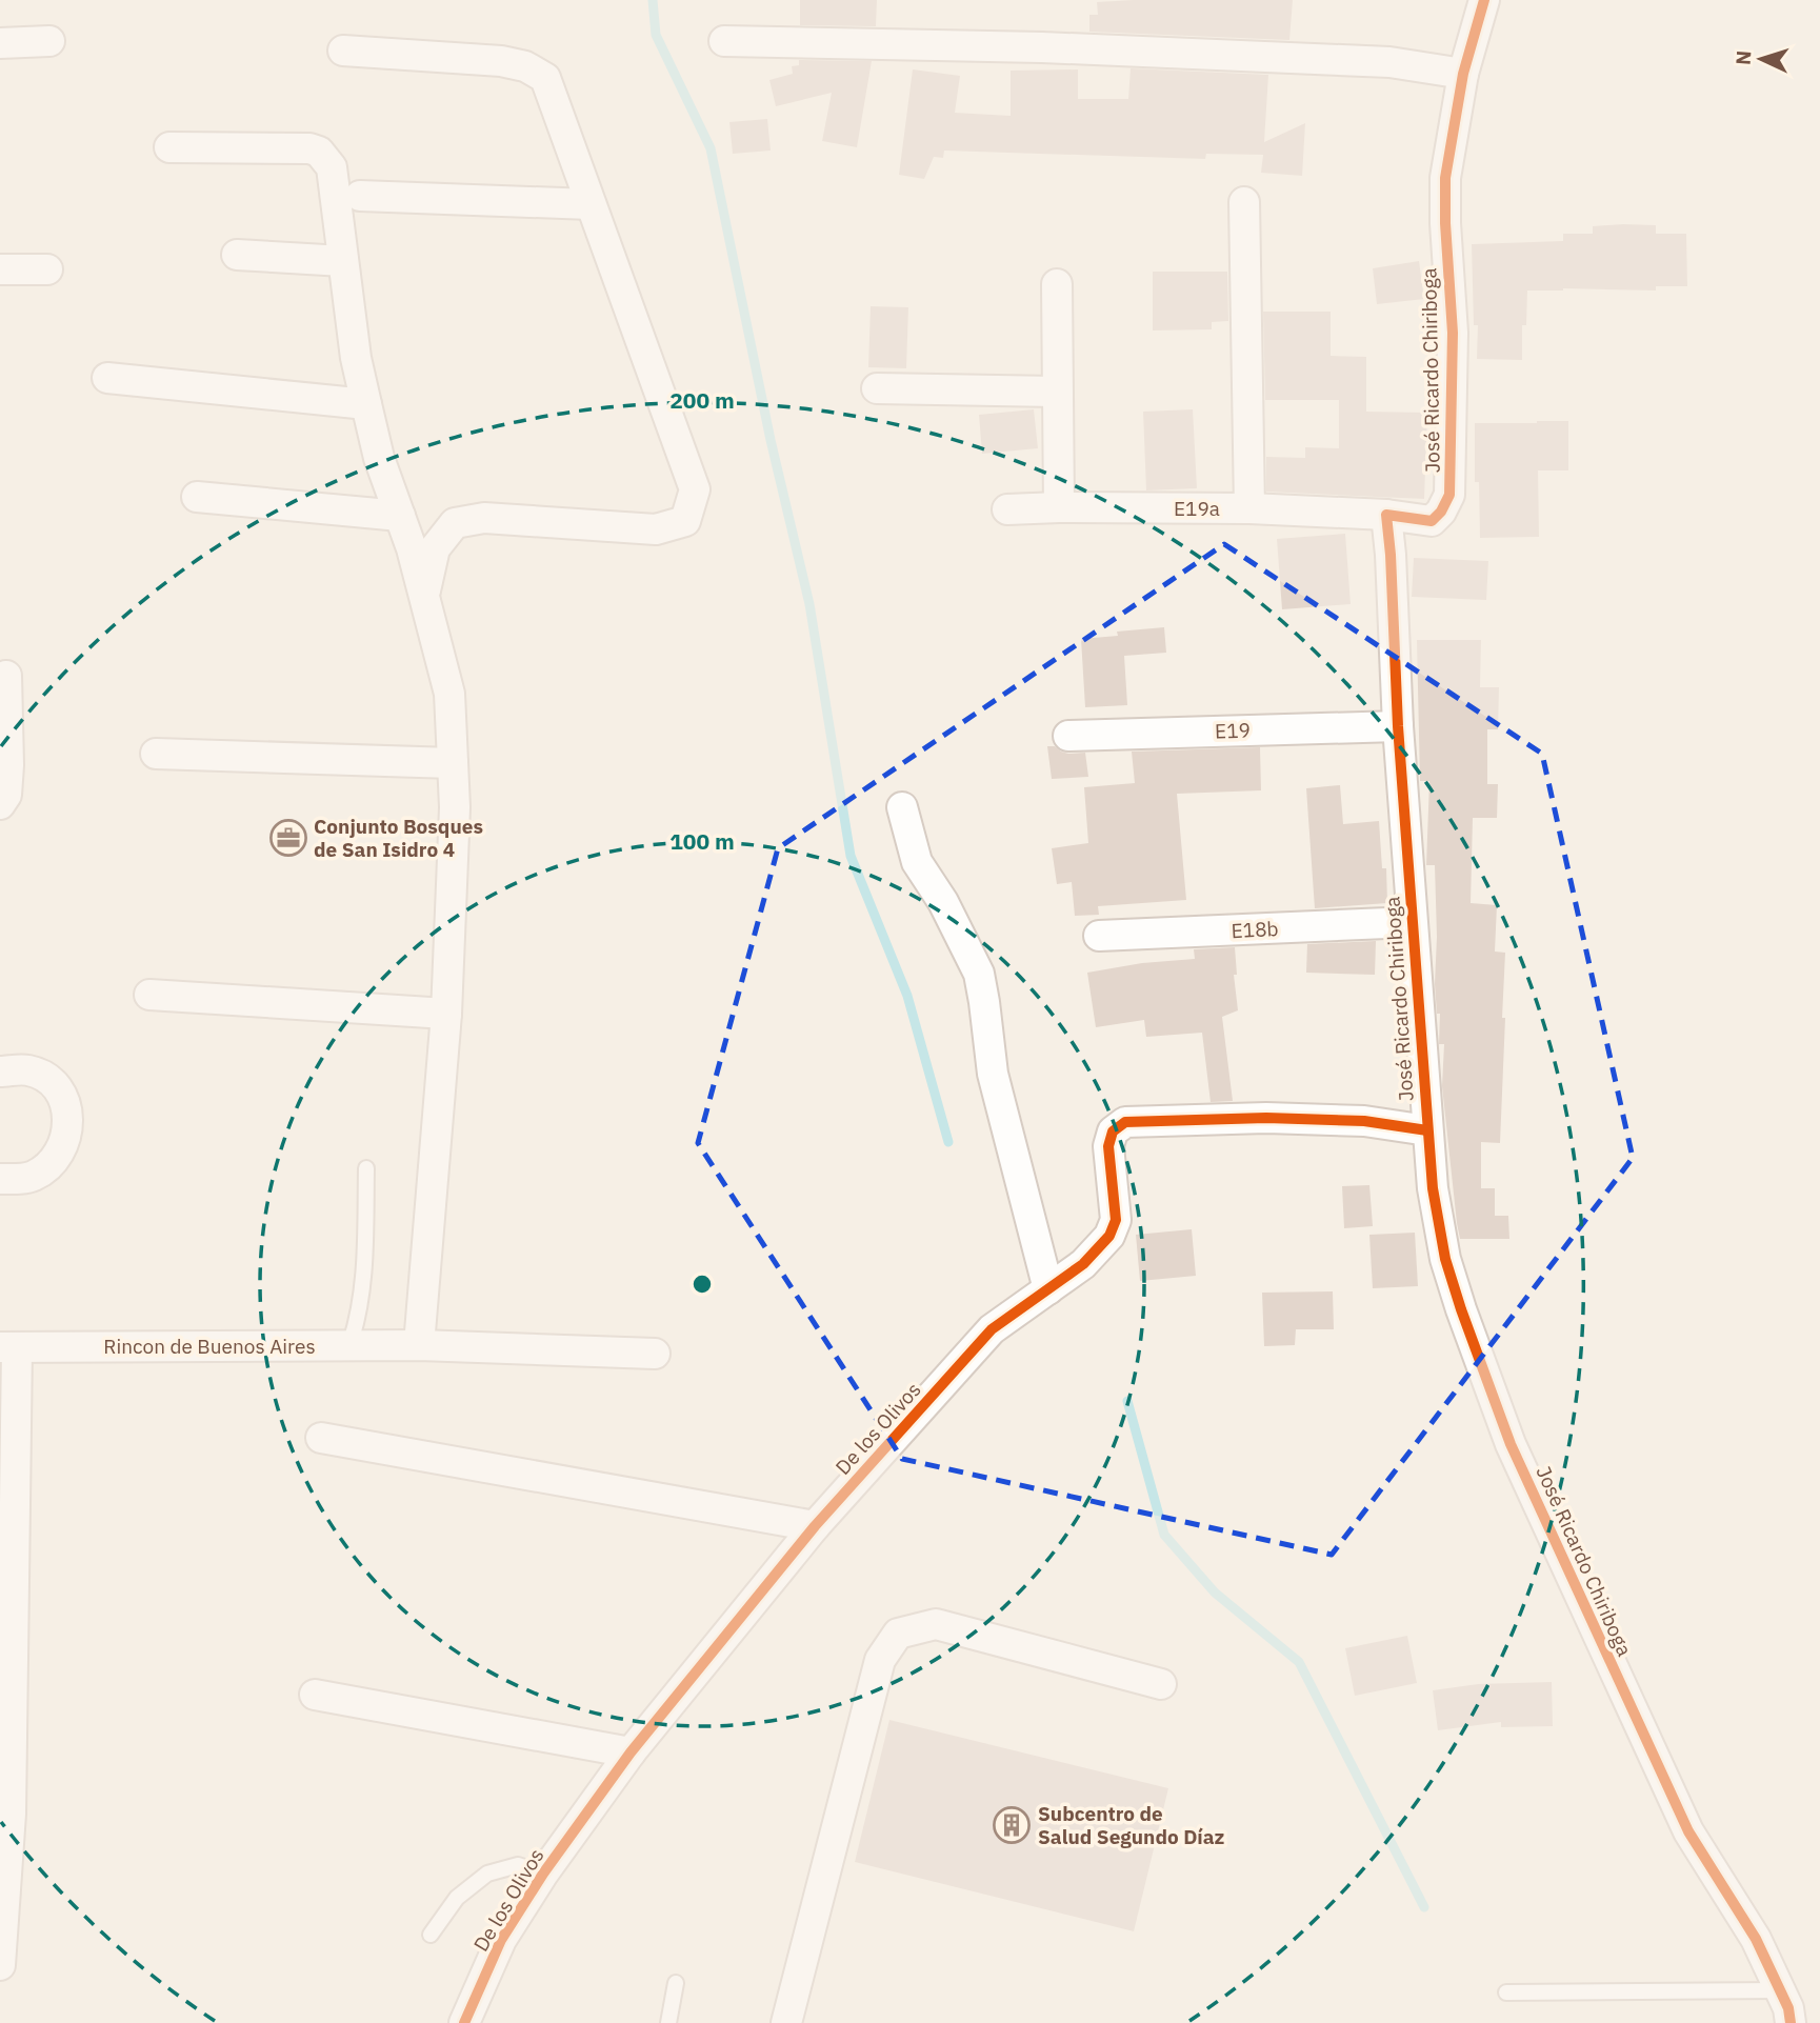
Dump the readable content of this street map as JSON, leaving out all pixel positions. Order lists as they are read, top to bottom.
{
  "streets": {
    "street": [
      "José Ricardo Chiriboga",
      "E19a",
      "E19",
      "E18b",
      "Rincon de Buenos Aires",
      "De los Olivos"
    ]
  },
  "crossings": [
    ["José Ricardo Chiriboga", "E19a"],
    ["José Ricardo Chiriboga", "E19"],
    ["José Ricardo Chiriboga", "E18b"],
    ["José Ricardo Chiriboga", "De los Olivos"]
  ],
  "places": {
    "office": ["Conjunto Bosques de San Isidro 4"],
    "building": ["Subcentro de Salud Segundo Díaz"]
  },
  "north": "left",
  "rings": ["200 m", "100 m"]
}
